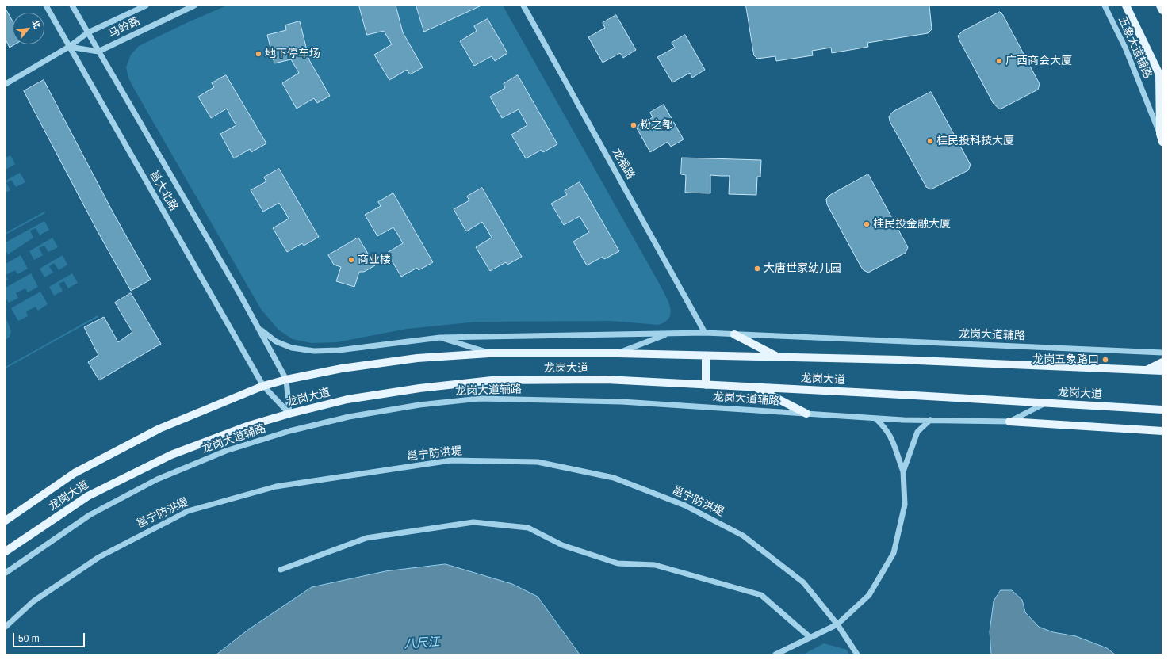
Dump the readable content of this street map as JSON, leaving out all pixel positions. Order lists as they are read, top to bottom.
{
  "streets": {
    "main road": ["龙岗大道"],
    "street": [
      "马岭路",
      "五象大道辅路",
      "龙福路",
      "邕大北路",
      "龙岗大道辅路",
      "邕宁防洪堤"
    ]
  },
  "crossings": [
    ["马岭路", "邕大北路"],
    ["龙福路", "龙岗大道辅路"],
    ["邕大北路", "龙岗大道辅路"],
    ["邕大北路", "龙岗大道"],
    ["龙岗大道辅路", "龙岗大道"]
  ],
  "water": ["八尺江"],
  "places": [
    "地下停车场",
    "广西商会大厦",
    "粉之都",
    "桂民投科技大厦",
    "桂民投金融大厦",
    "商业楼",
    "大唐世家幼儿园",
    "龙岗五象路口"
  ],
  "scale_bar": "50 m",
  "north": "top right"
}
